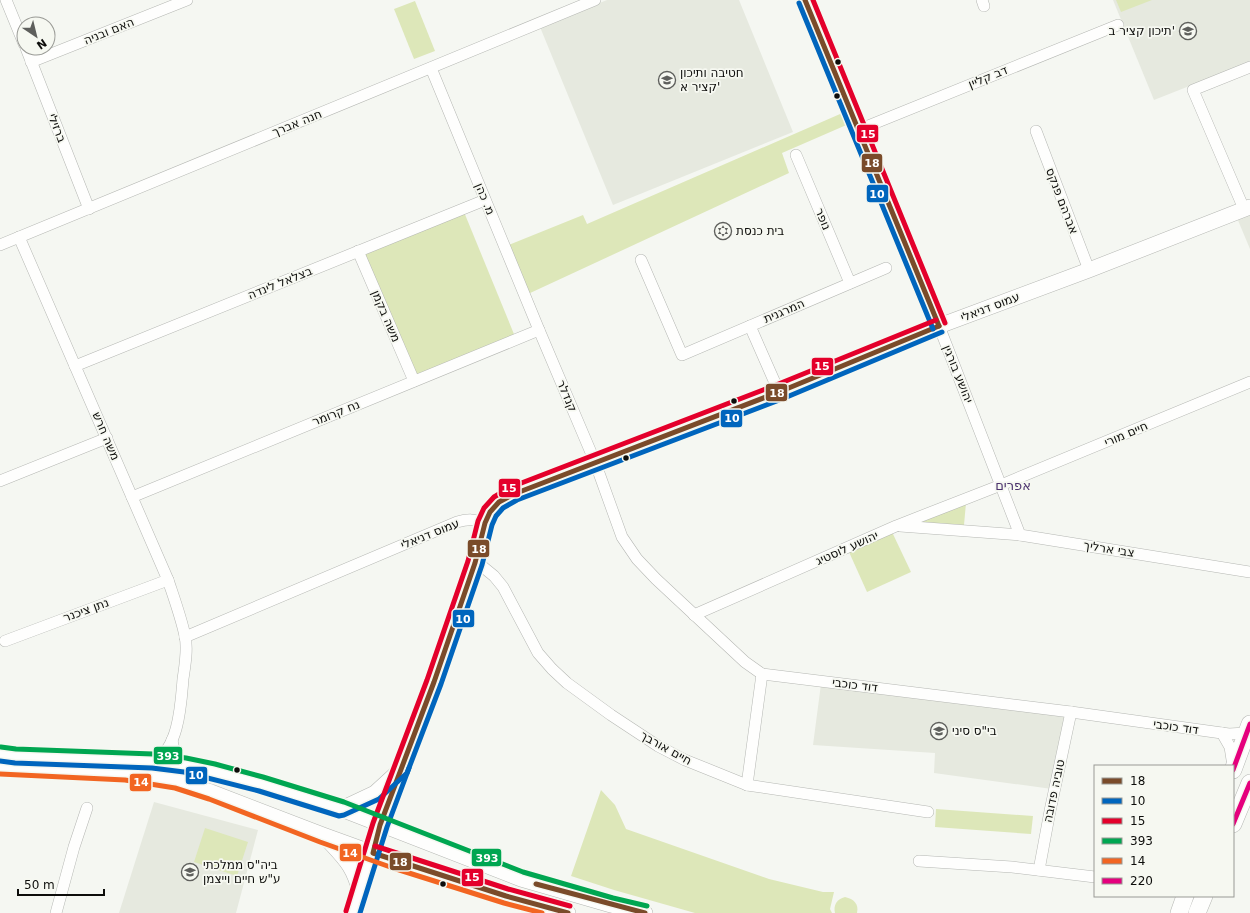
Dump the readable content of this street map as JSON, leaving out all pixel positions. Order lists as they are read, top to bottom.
{
  "streets": {
    "street": [
      "האם ובניה",
      "דב קליין",
      "חנה אברך",
      "ברזילי",
      "מ. כהן",
      "אברהם פנקס",
      "נופר",
      "בצלאל לינדה",
      "עמוס דניאלי",
      "המרגנית",
      "משה בקמן",
      "יהושע בורגין",
      "קנדלר",
      "נח קרומר",
      "חיים מורי",
      "משה חרש",
      "יהושע לוסטיג",
      "צבי ארליך",
      "נתן ציכנר",
      "דוד כוכבי",
      "חיים אורבך",
      "טוביה פדובה"
    ]
  },
  "crossings": [
    ["האם ובניה", "ברזילי"],
    ["דב קליין", "יהושע בורגין"],
    ["חנה אברך", "ברזילי"],
    ["חנה אברך", "מ. כהן"],
    ["חנה אברך", "משה חרש"],
    ["מ. כהן", "בצלאל לינדה"],
    ["מ. כהן", "קנדלר"],
    ["מ. כהן", "נח קרומר"],
    ["אברהם פנקס", "עמוס דניאלי"],
    ["נופר", "המרגנית"],
    ["בצלאל לינדה", "משה בקמן"],
    ["בצלאל לינדה", "משה חרש"],
    ["עמוס דניאלי", "יהושע בורגין"],
    ["עמוס דניאלי", "קנדלר"],
    ["עמוס דניאלי", "משה חרש"],
    ["עמוס דניאלי", "דוד כוכבי"],
    ["משה בקמן", "נח קרומר"],
    ["יהושע בורגין", "חיים מורי"],
    ["יהושע בורגין", "יהושע לוסטיג"],
    ["קנדלר", "נח קרומר"],
    ["קנדלר", "דוד כוכבי"],
    ["נח קרומר", "משה חרש"],
    ["חיים מורי", "יהושע לוסטיג"],
    ["משה חרש", "נתן ציכנר"],
    ["יהושע לוסטיג", "צבי ארליך"],
    ["יהושע לוסטיג", "דוד כוכבי"],
    ["דוד כוכבי", "טוביה פדובה"]
  ],
  "districts": ["אפרים"],
  "places": {
    "school or university": [
      "תיכון קציר ב'",
      "חטיבה ותיכון קציר א'",
      "בי\"ס סיני",
      "ביה\"ס ממלכתי ע\"ש חיים וייצמן"
    ],
    "synagogue": ["בית כנסת"]
  },
  "lines": [
    "transit line 18",
    "transit line 15",
    "transit line 10",
    "transit line 220",
    "transit line 393",
    "transit line 14"
  ],
  "legend": [
    "18",
    "10",
    "15",
    "393",
    "14",
    "220"
  ],
  "scale_bar": "50 m",
  "north": "bottom right"
}
